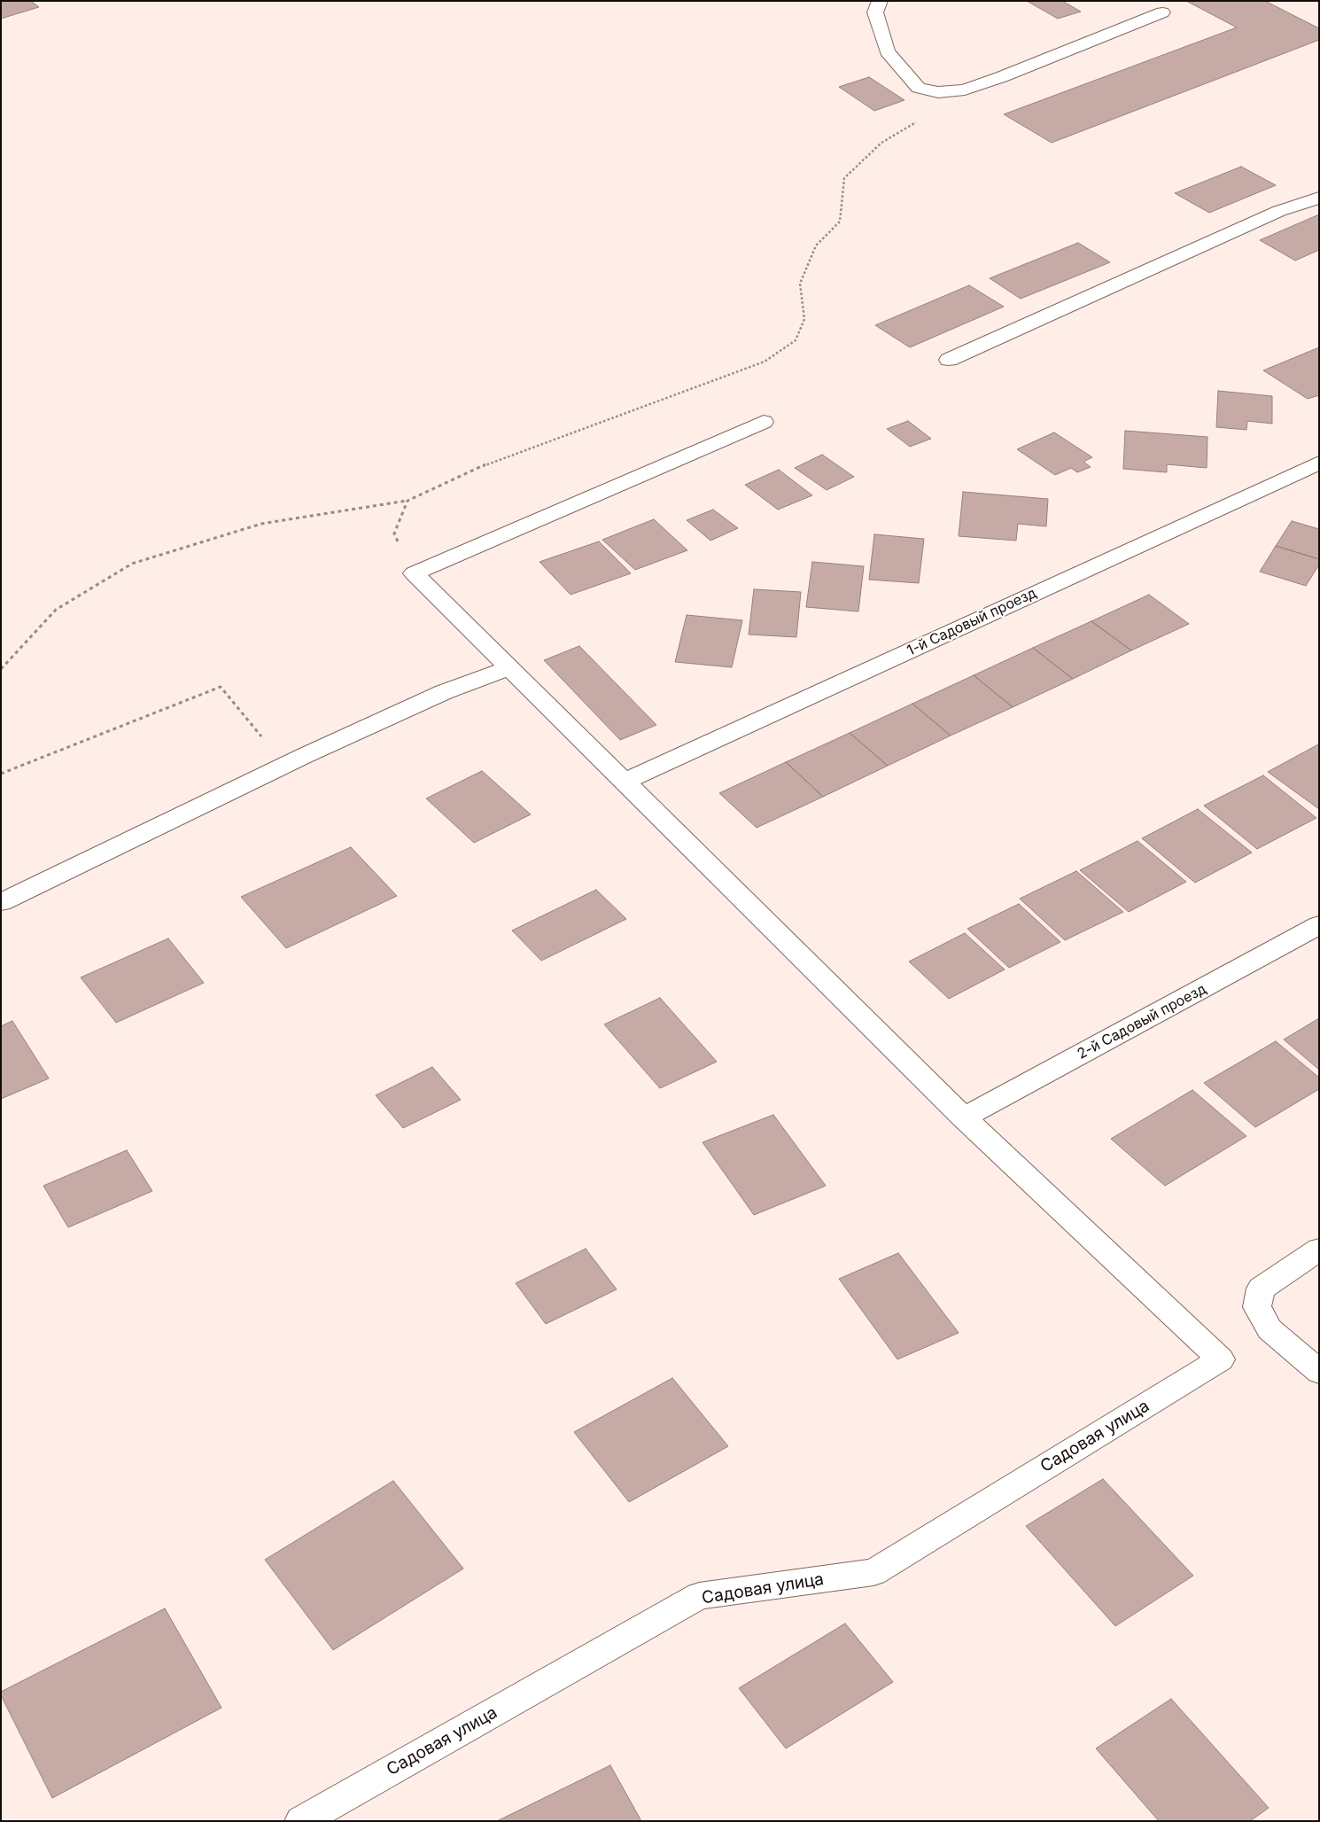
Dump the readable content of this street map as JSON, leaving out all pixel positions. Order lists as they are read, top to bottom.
{
  "streets": {
    "street": ["1-й Садовый проезд", "2-й Садовый проезд", "Садовая улица"]
  },
  "crossings": [
    ["2-й Садовый проезд", "Садовая улица"]
  ]
}
